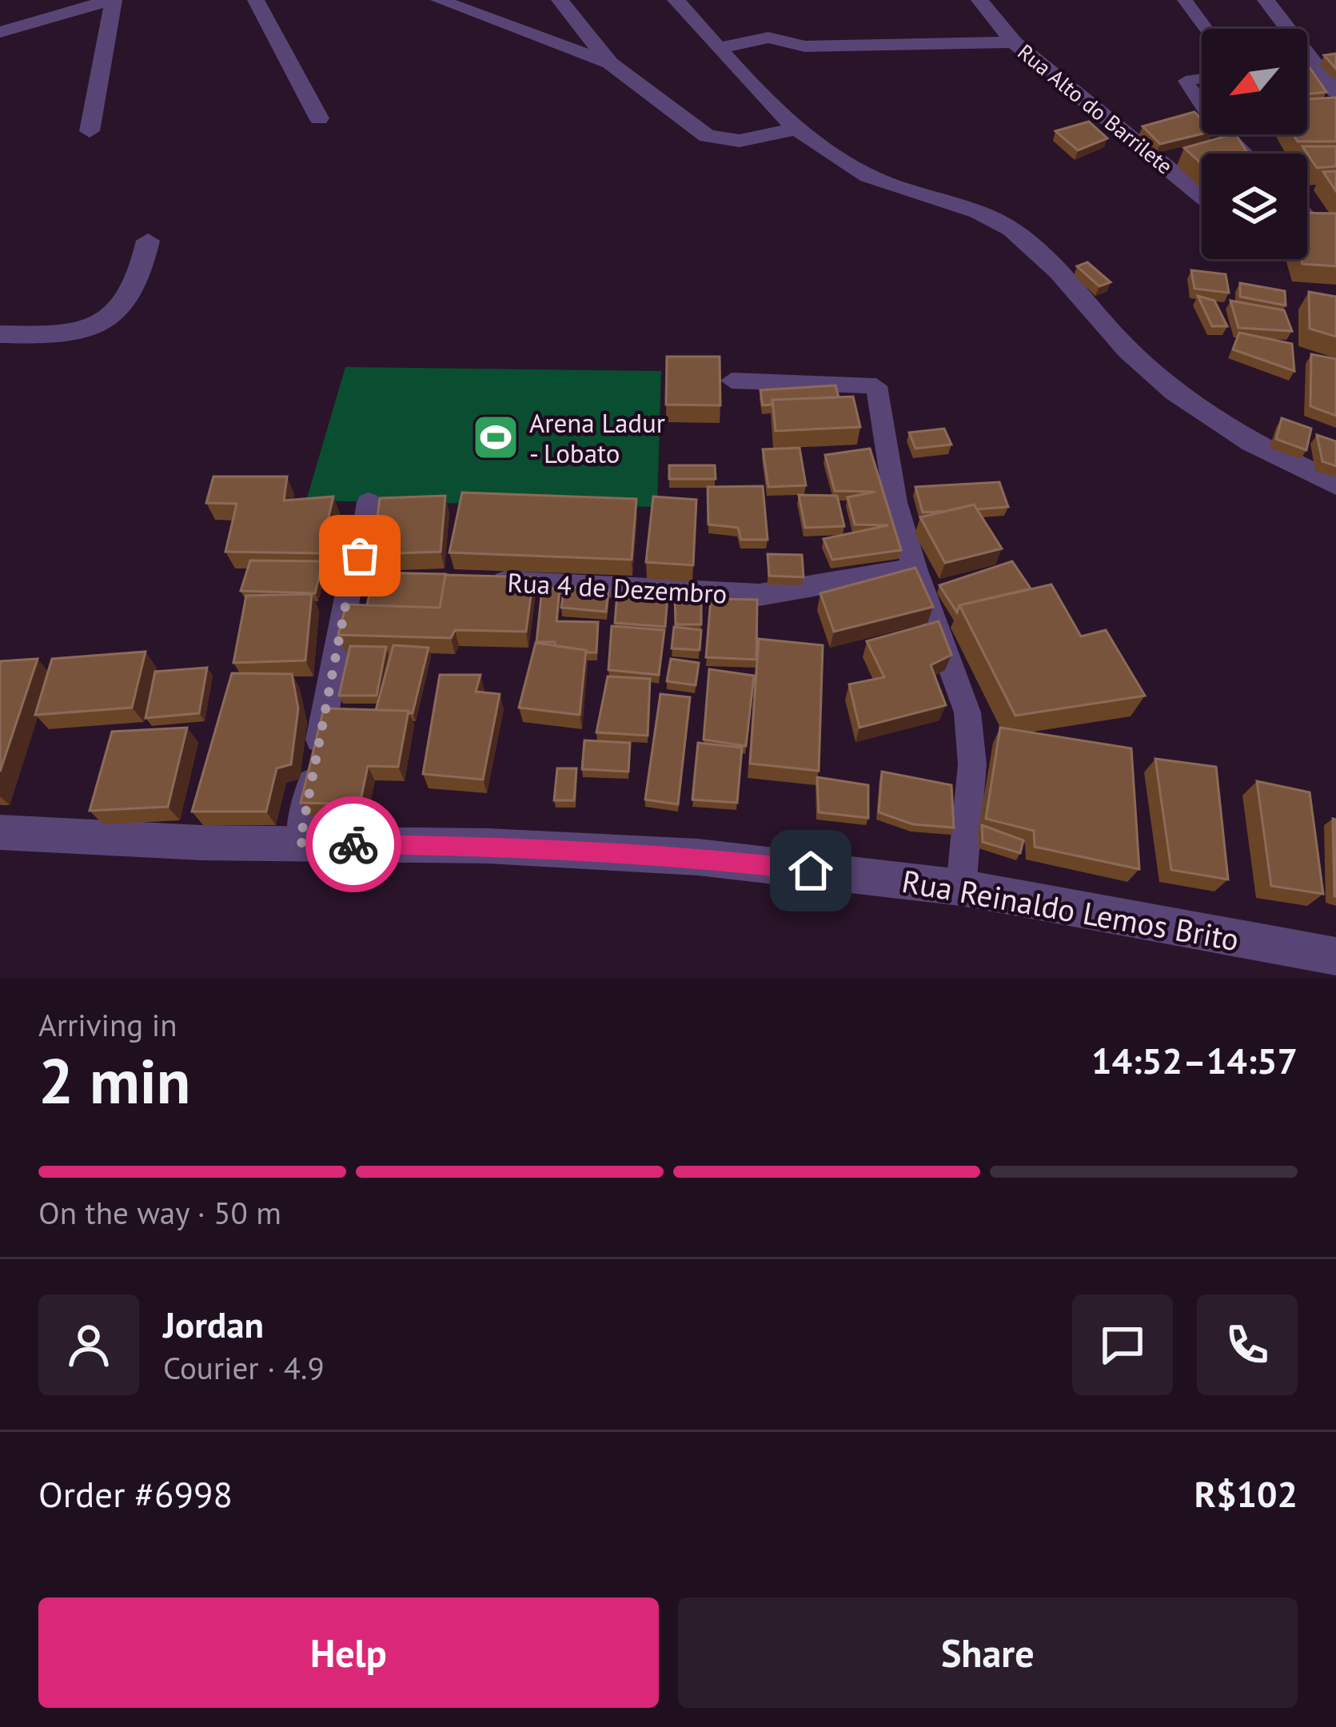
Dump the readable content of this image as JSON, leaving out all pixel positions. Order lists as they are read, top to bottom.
{
  "streets": {
    "street": ["Rua Alto do Barrilete", "Rua Reinaldo Lemos Brito"],
    "lane": ["Rua 4 de Dezembro"]
  },
  "places": {
    "sports": ["Arena Ladur - Lobato"]
  },
  "north": "bottom left",
  "page": {
    "heading": ["2 min", "Arriving in", "14:52–14:57"],
    "panel": [
      "Jordan",
      "Courier · 4.9",
      "Order #6998",
      "R$102"
    ],
    "bar": "On the way · 50 m",
    "buttons": ["Help", "Share"]
  }
}
